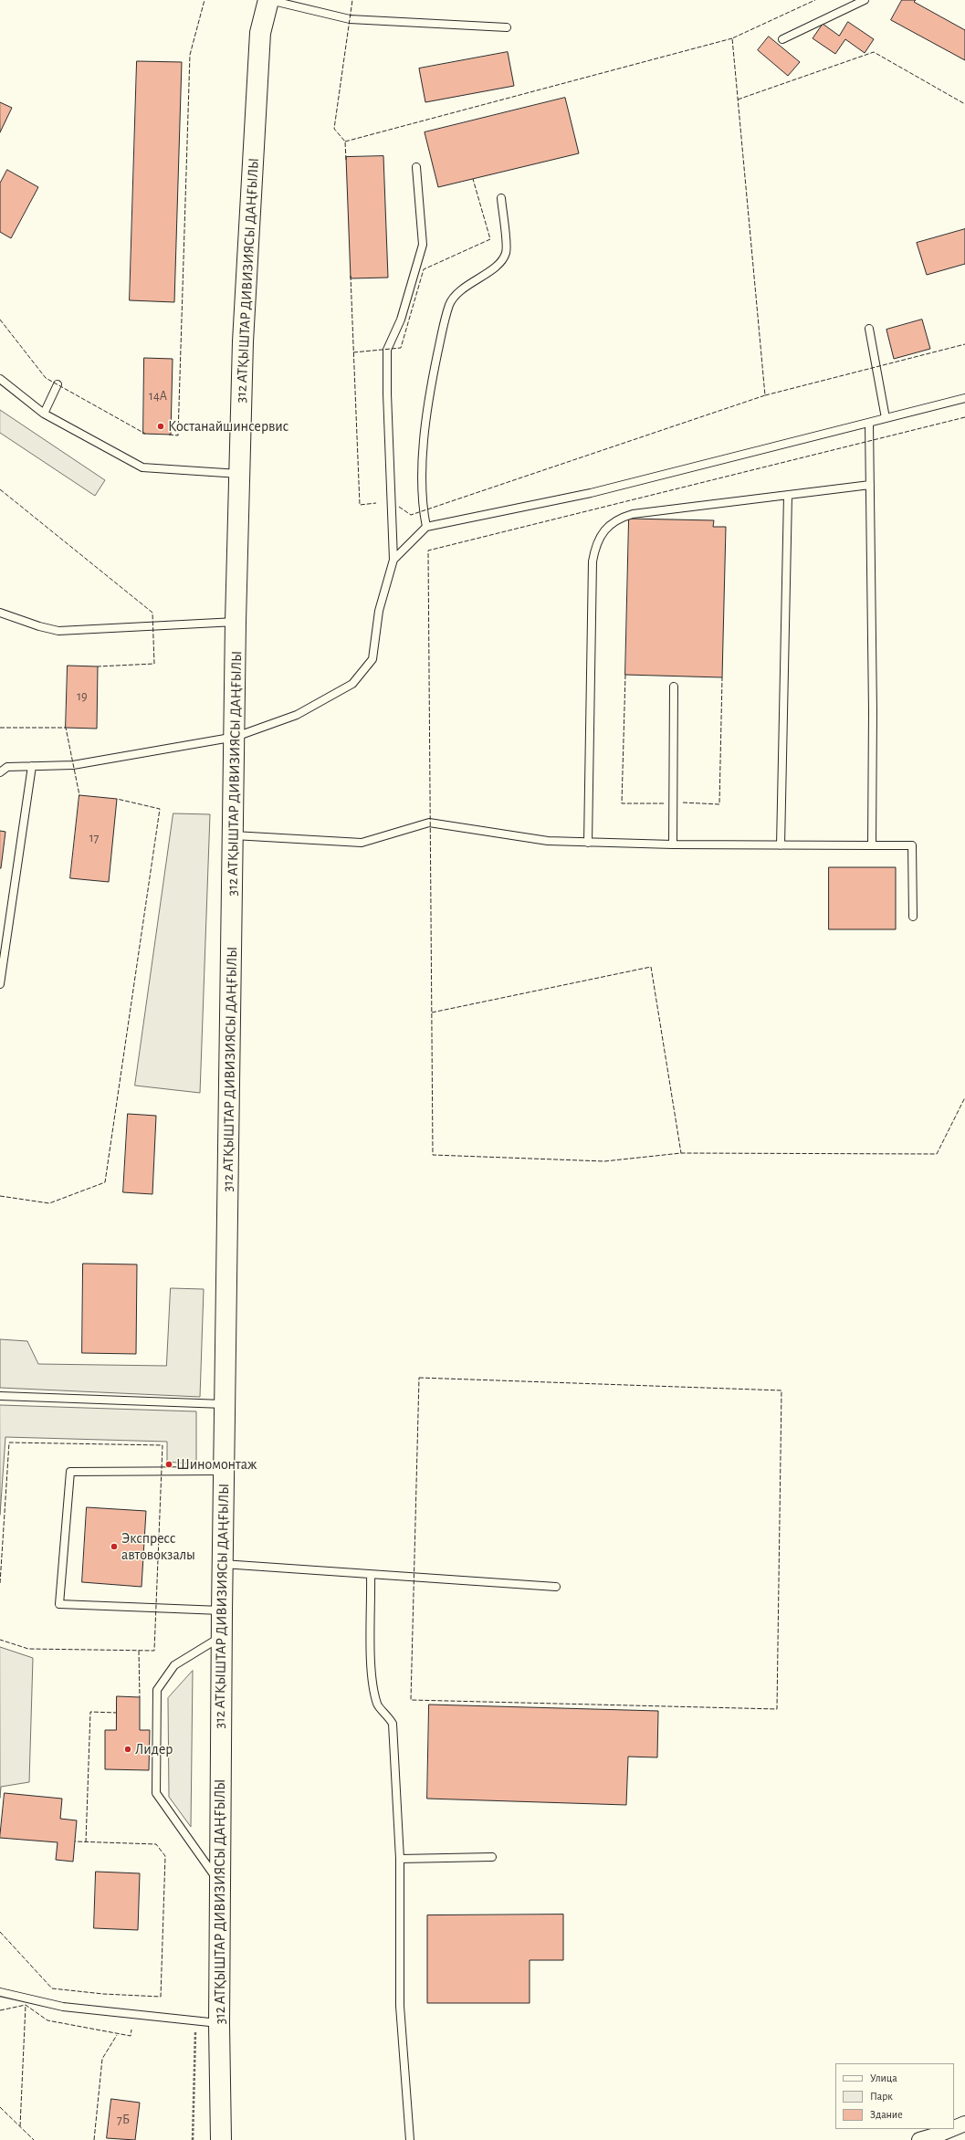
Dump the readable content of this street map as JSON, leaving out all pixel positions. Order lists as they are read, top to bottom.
{
  "streets": {
    "highway": ["312 АТҚЫШТАР ДИВИЗИЯСЫ ДАҢҒЫЛЫ"]
  },
  "places": [
    "Костанайшинсервис",
    "Шиномонтаж",
    "Экспресс автовокзалы",
    "Лидер"
  ],
  "house_numbers": [
    "14А",
    "19",
    "17",
    "7Б"
  ],
  "legend": ["Улица", "Парк", "Здание"]
}
